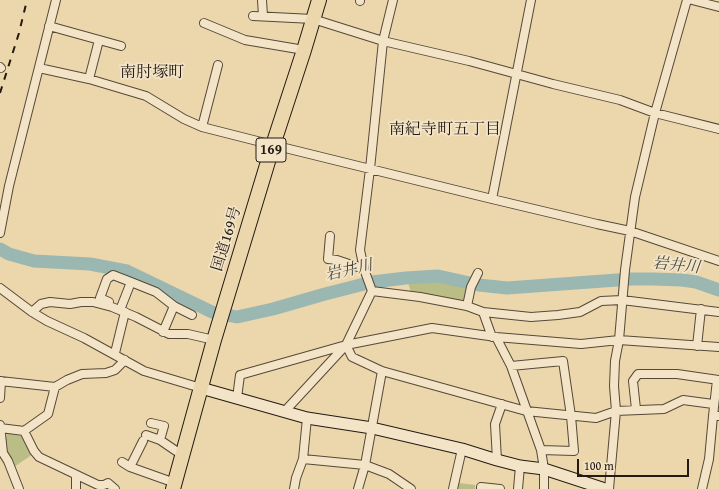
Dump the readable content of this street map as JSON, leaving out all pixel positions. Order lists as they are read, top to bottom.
{
  "streets": {
    "highway": ["169", "国道169号"]
  },
  "districts": ["南肘塚町", "南紀寺町五丁目"],
  "water": ["岩井川"],
  "scale_bar": "100 m"
}
